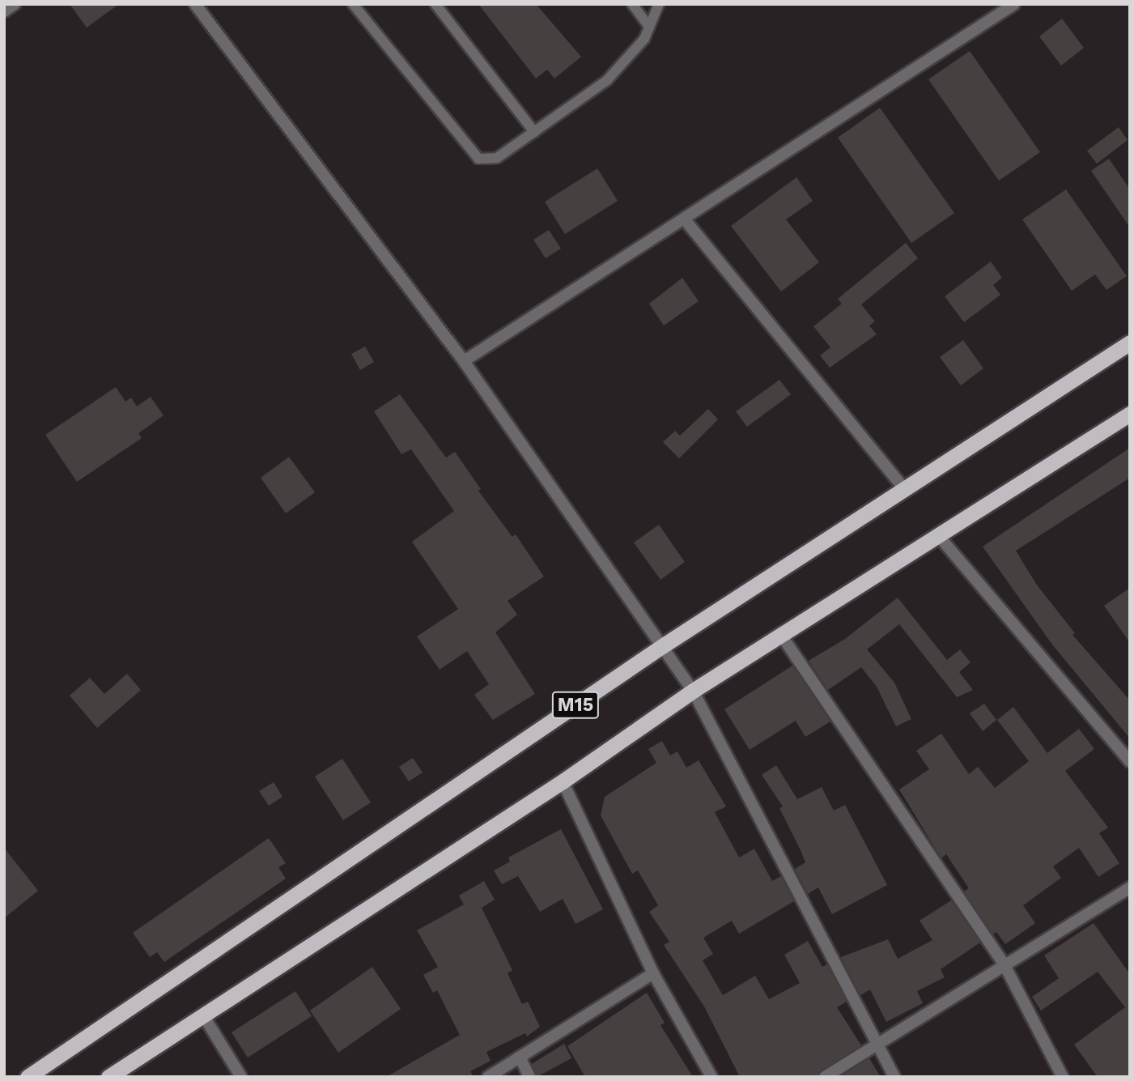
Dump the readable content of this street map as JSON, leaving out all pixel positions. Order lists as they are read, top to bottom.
{
  "streets": {
    "highway": ["M15"]
  }
}
